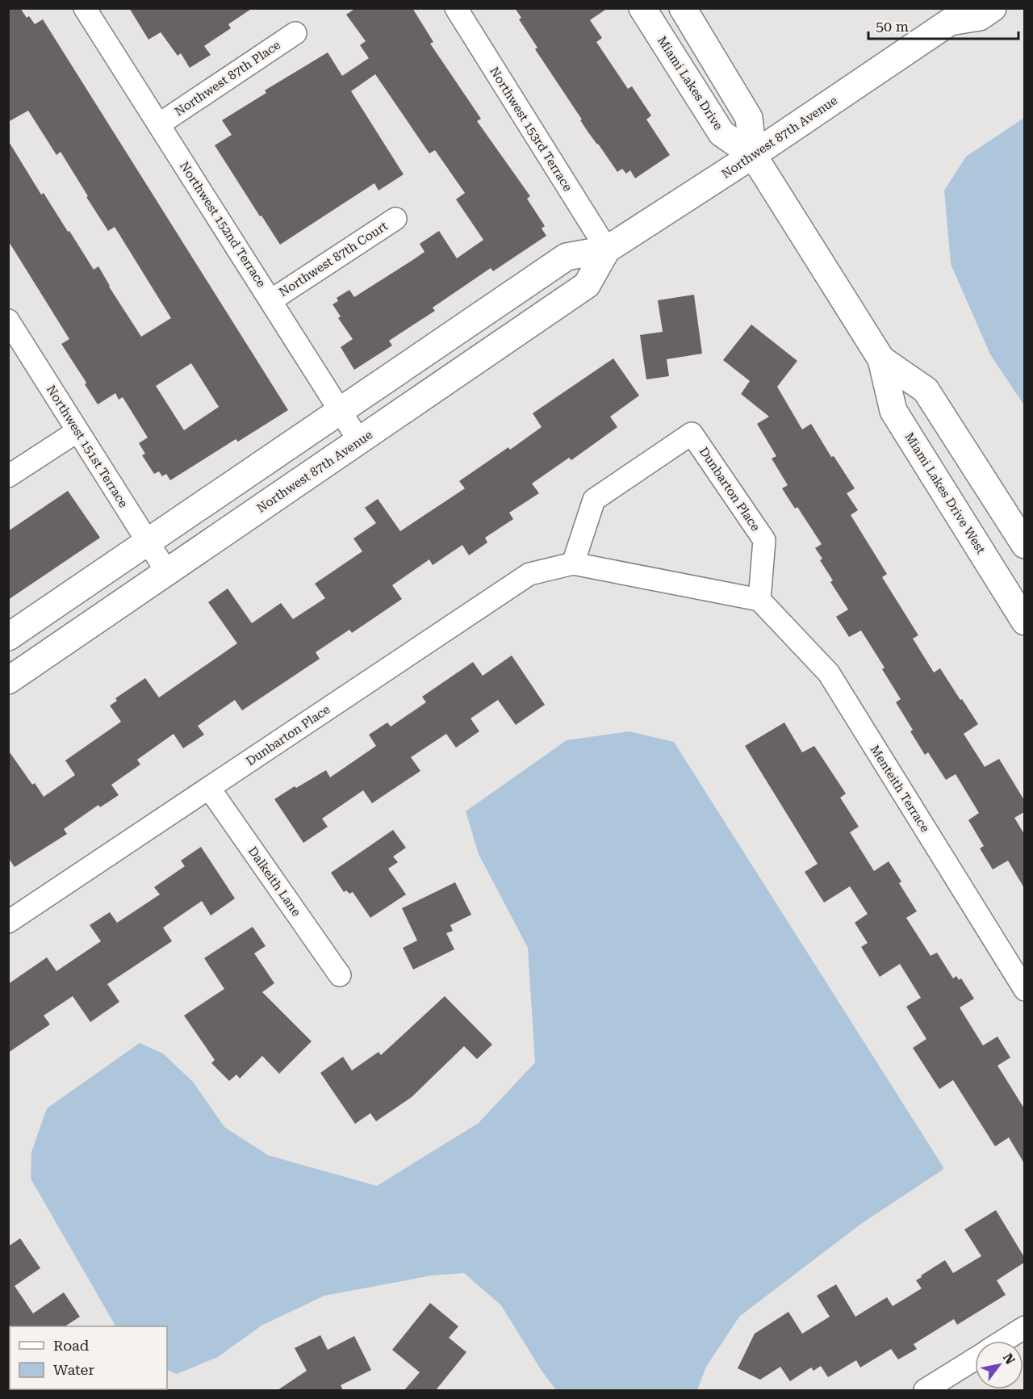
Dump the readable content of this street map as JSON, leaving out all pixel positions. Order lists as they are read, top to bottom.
{
  "streets": {
    "main road": ["Miami Lakes Drive", "Northwest 87th Avenue", "Miami Lakes Drive West"],
    "street": [
      "Northwest 87th Place",
      "Northwest 153rd Terrace",
      "Northwest 152nd Terrace",
      "Northwest 87th Court",
      "Northwest 151st Terrace",
      "Dunbarton Place",
      "Menteith Terrace",
      "Dalkeith Lane"
    ]
  },
  "crossings": [
    ["Northwest 87th Place", "Northwest 152nd Terrace"],
    ["Miami Lakes Drive", "Northwest 87th Avenue"],
    ["Miami Lakes Drive", "Miami Lakes Drive West"],
    ["Northwest 153rd Terrace", "Northwest 87th Avenue"],
    ["Northwest 87th Avenue", "Northwest 152nd Terrace"],
    ["Northwest 87th Avenue", "Northwest 151st Terrace"],
    ["Northwest 87th Avenue", "Miami Lakes Drive West"],
    ["Northwest 152nd Terrace", "Northwest 87th Court"],
    ["Dunbarton Place", "Menteith Terrace"],
    ["Dunbarton Place", "Dalkeith Lane"]
  ],
  "legend": ["Road", "Water"],
  "scale_bar": "50 m",
  "north": "top right"
}
